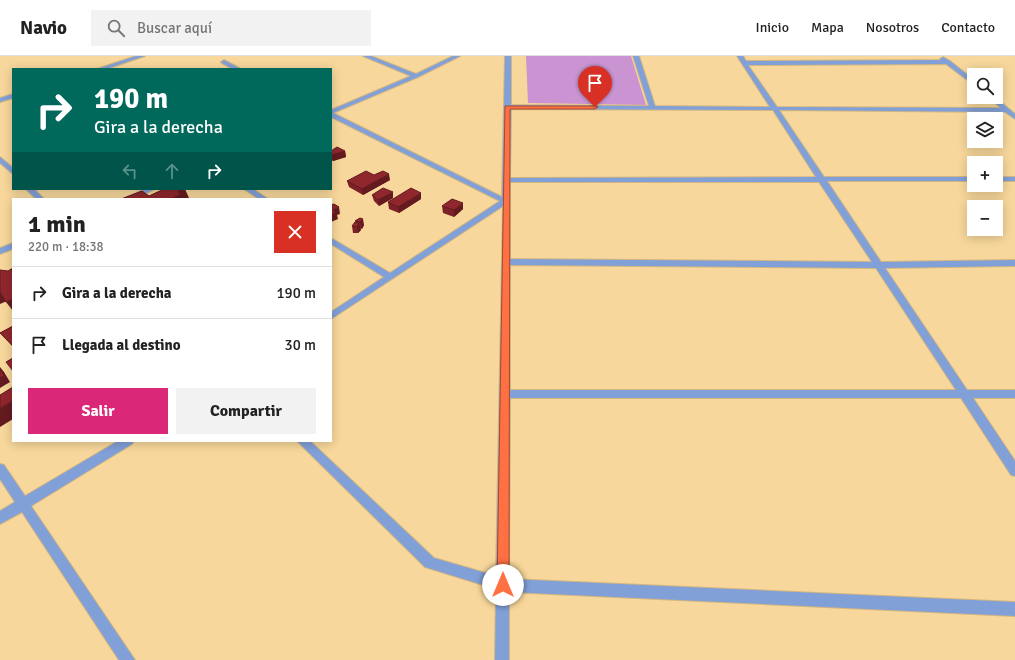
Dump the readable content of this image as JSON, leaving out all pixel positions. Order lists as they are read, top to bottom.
{
  "page": {
    "header": "Navio",
    "search": "Buscar aquí",
    "nav": [
      "Inicio",
      "Mapa",
      "Nosotros",
      "Contacto"
    ],
    "map_buttons": ["+", "−"],
    "turn": ["190 m", "Gira a la derecha"],
    "heading": ["1 min", "220 m · 18:38"],
    "list": [
      {
        "name": "Gira a la derecha",
        "value": "190 m"
      },
      {
        "name": "Llegada al destino",
        "value": "30 m"
      }
    ],
    "buttons": ["Salir", "Compartir"]
  }
}
